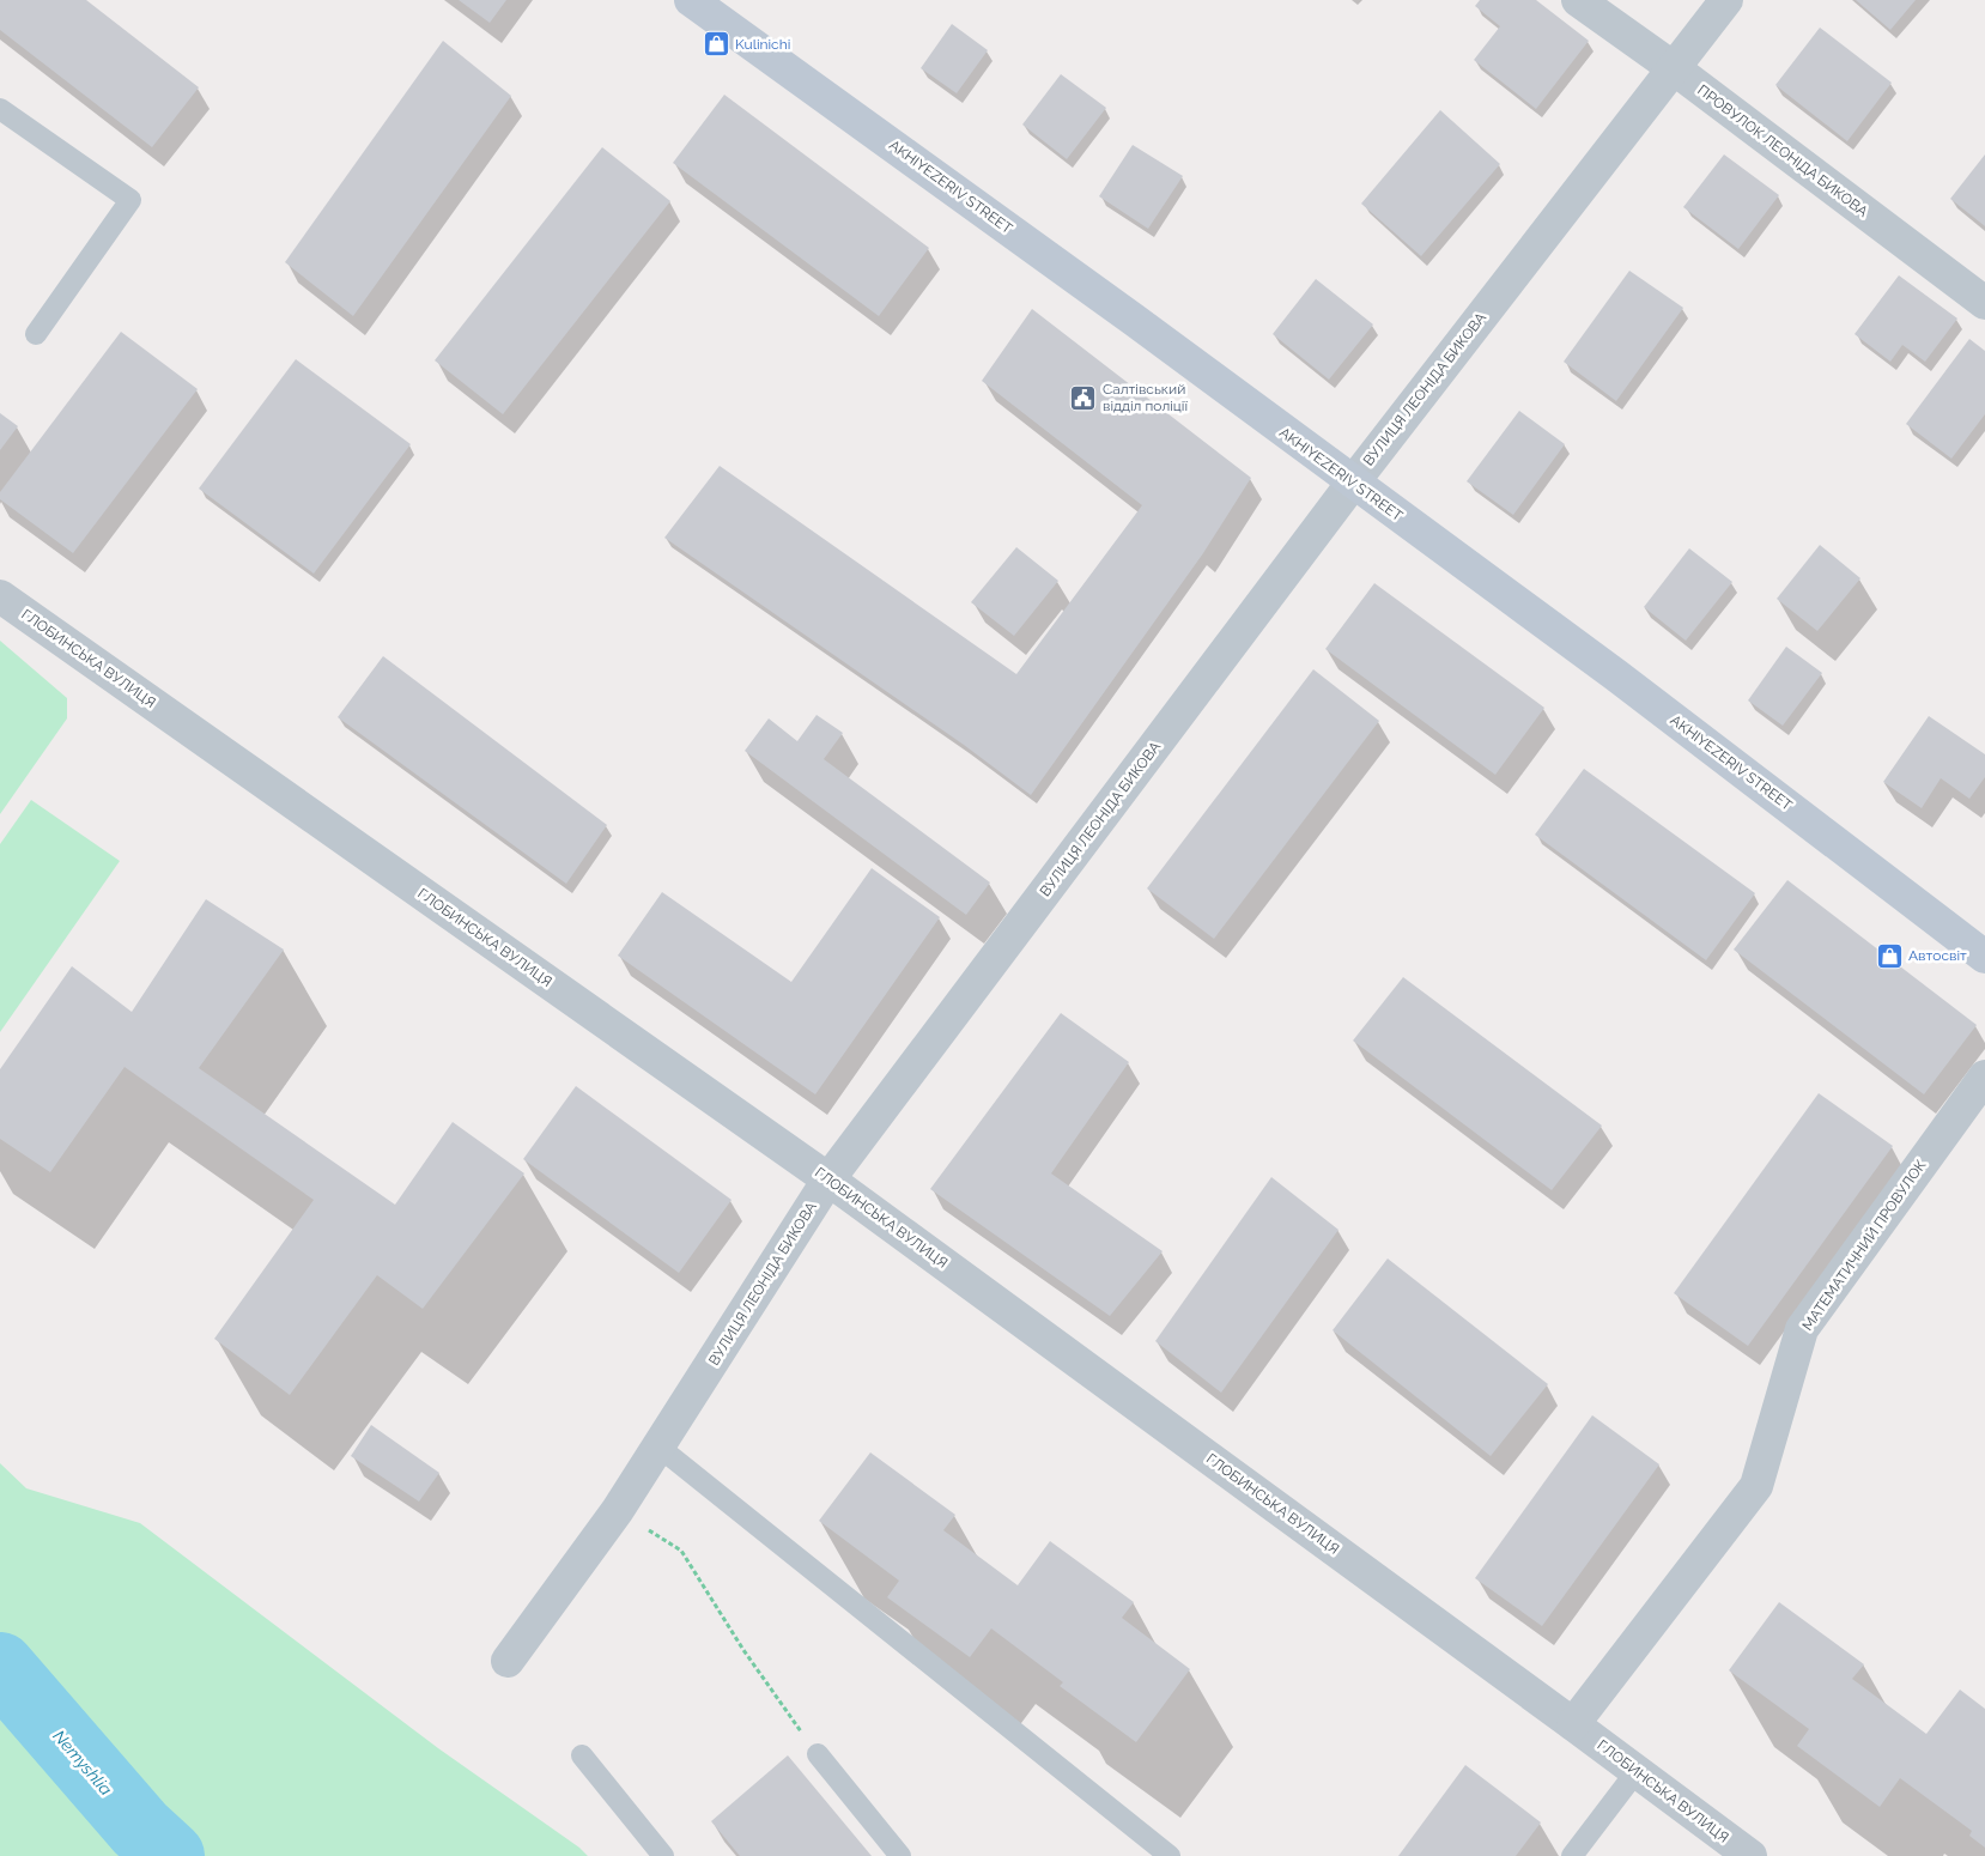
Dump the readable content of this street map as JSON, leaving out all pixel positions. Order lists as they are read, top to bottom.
{
  "streets": {
    "main road": ["AKHIYEZERIV STREET"],
    "street": [
      "ПРОВУЛОК ЛЕОНІДА БИКОВА",
      "ВУЛИЦЯ ЛЕОНІДА БИКОВА",
      "ГЛОБИНСЬКА ВУЛИЦЯ",
      "МАТЕМАТИЧНИЙ ПРОВУЛОК"
    ]
  },
  "crossings": [
    ["ПРОВУЛОК ЛЕОНІДА БИКОВА", "ВУЛИЦЯ ЛЕОНІДА БИКОВА"],
    ["AKHIYEZERIV STREET", "ВУЛИЦЯ ЛЕОНІДА БИКОВА"],
    ["ВУЛИЦЯ ЛЕОНІДА БИКОВА", "ГЛОБИНСЬКА ВУЛИЦЯ"],
    ["ГЛОБИНСЬКА ВУЛИЦЯ", "МАТЕМАТИЧНИЙ ПРОВУЛОК"]
  ],
  "water": ["Nemyshlia"],
  "places": {
    "shop": ["Kulinichi", "Автосвіт"],
    "public building": ["Салтівський відділ поліції"]
  }
}
